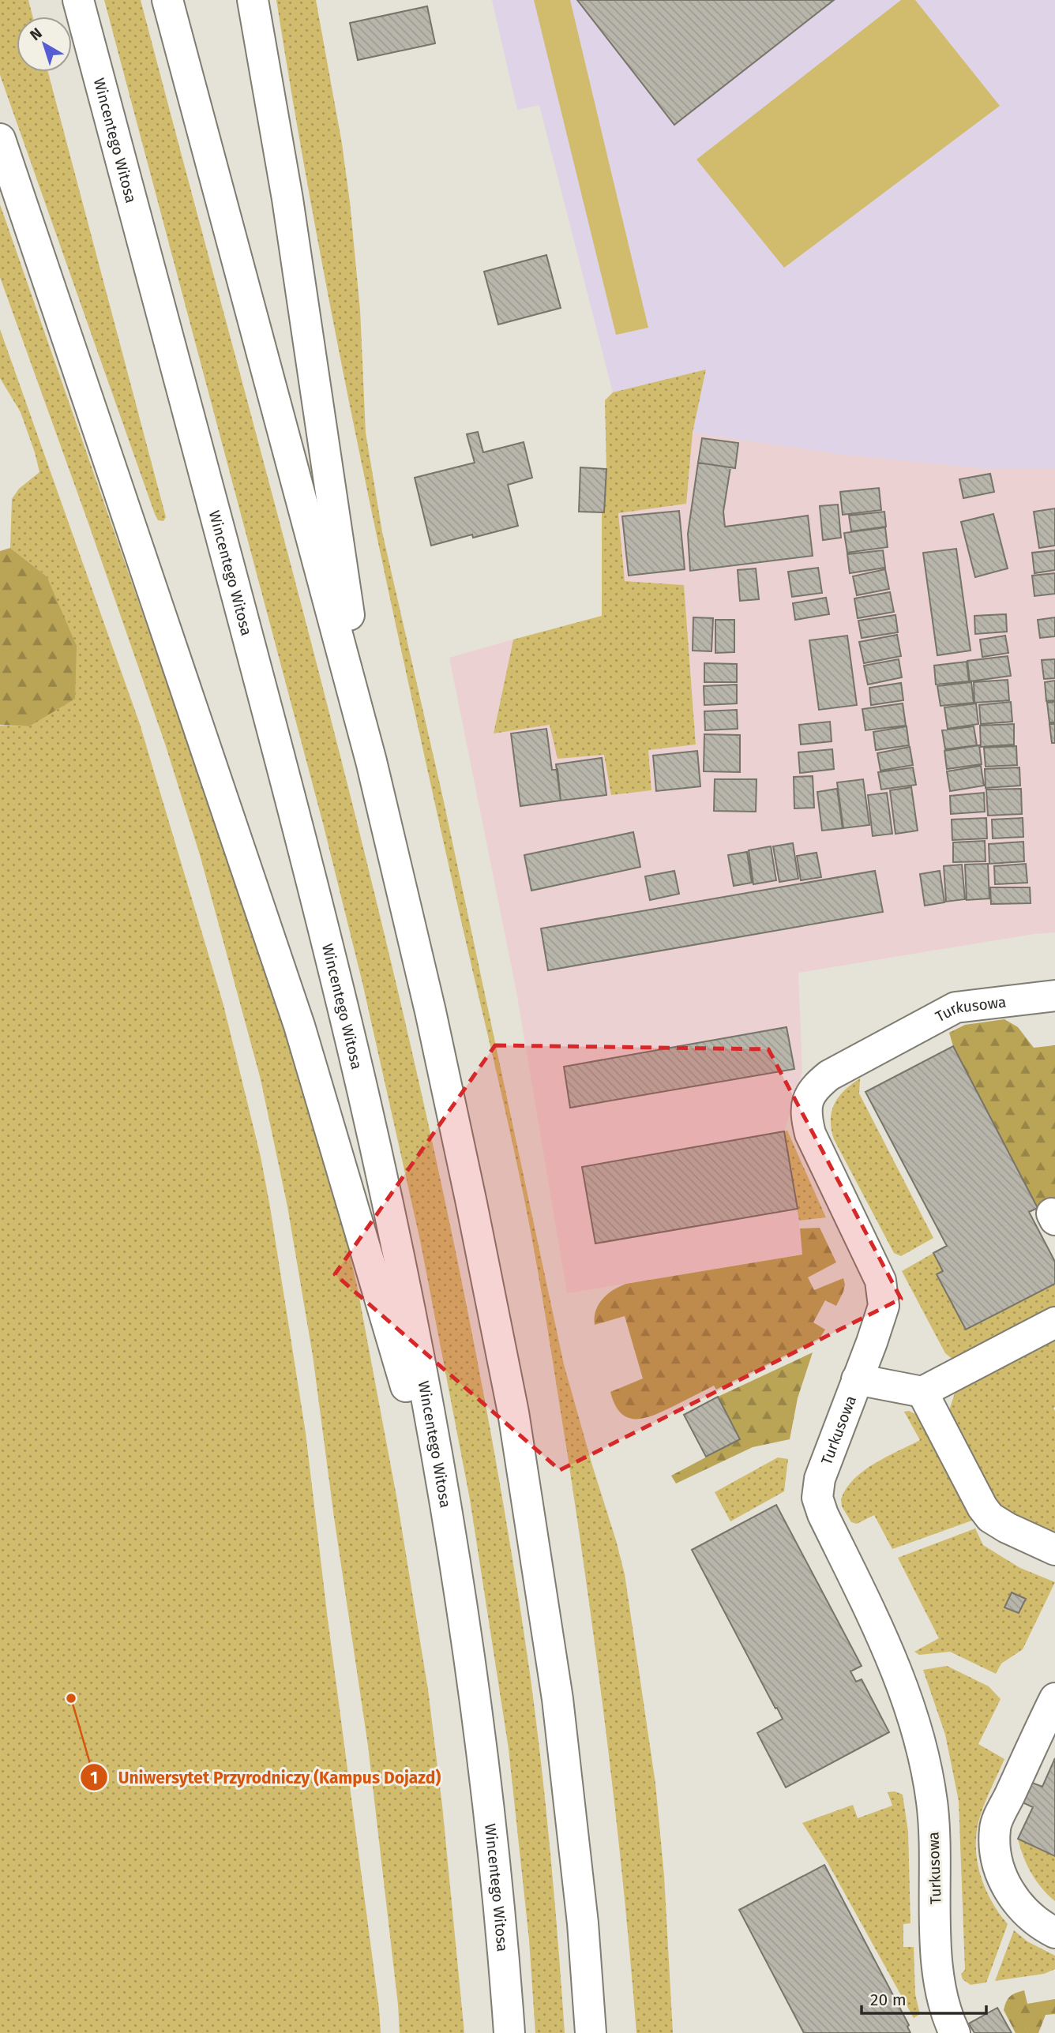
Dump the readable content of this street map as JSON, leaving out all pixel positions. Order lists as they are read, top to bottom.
{
  "streets": {
    "main road": ["Wincentego Witosa", "Turkusowa"]
  },
  "places": ["Uniwersytet Przyrodniczy (Kampus Dojazd)"],
  "scale_bar": "20 m",
  "north": "top left"
}
